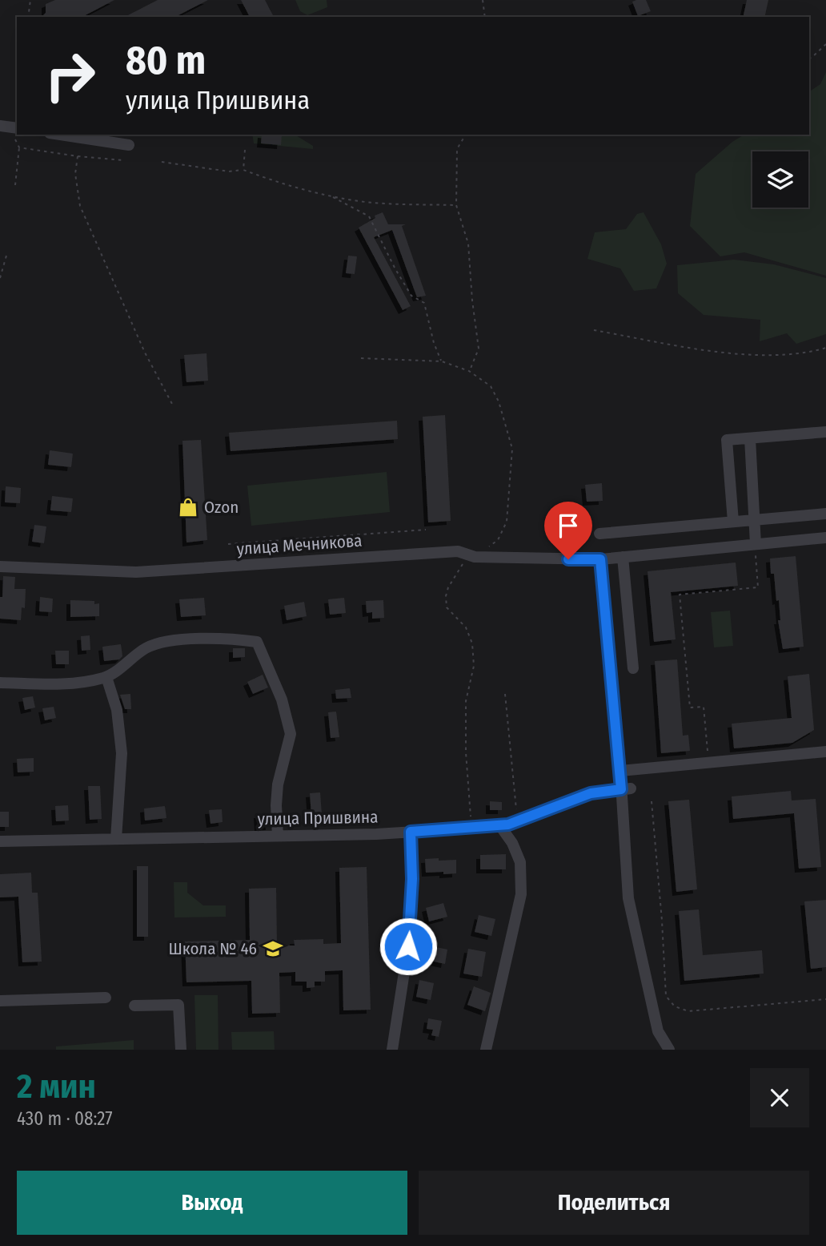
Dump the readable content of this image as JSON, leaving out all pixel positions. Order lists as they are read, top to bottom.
{
  "streets": {
    "street": ["улица Мечникова", "улица Пришвина"]
  },
  "places": {
    "shop": ["Ozon"],
    "school or university": ["Школа № 46"]
  },
  "page": {
    "turn": ["80 m", "улица Пришвина"],
    "heading": ["2 мин", "430 m · 08:27"],
    "buttons": ["Выход", "Поделиться"]
  }
}
